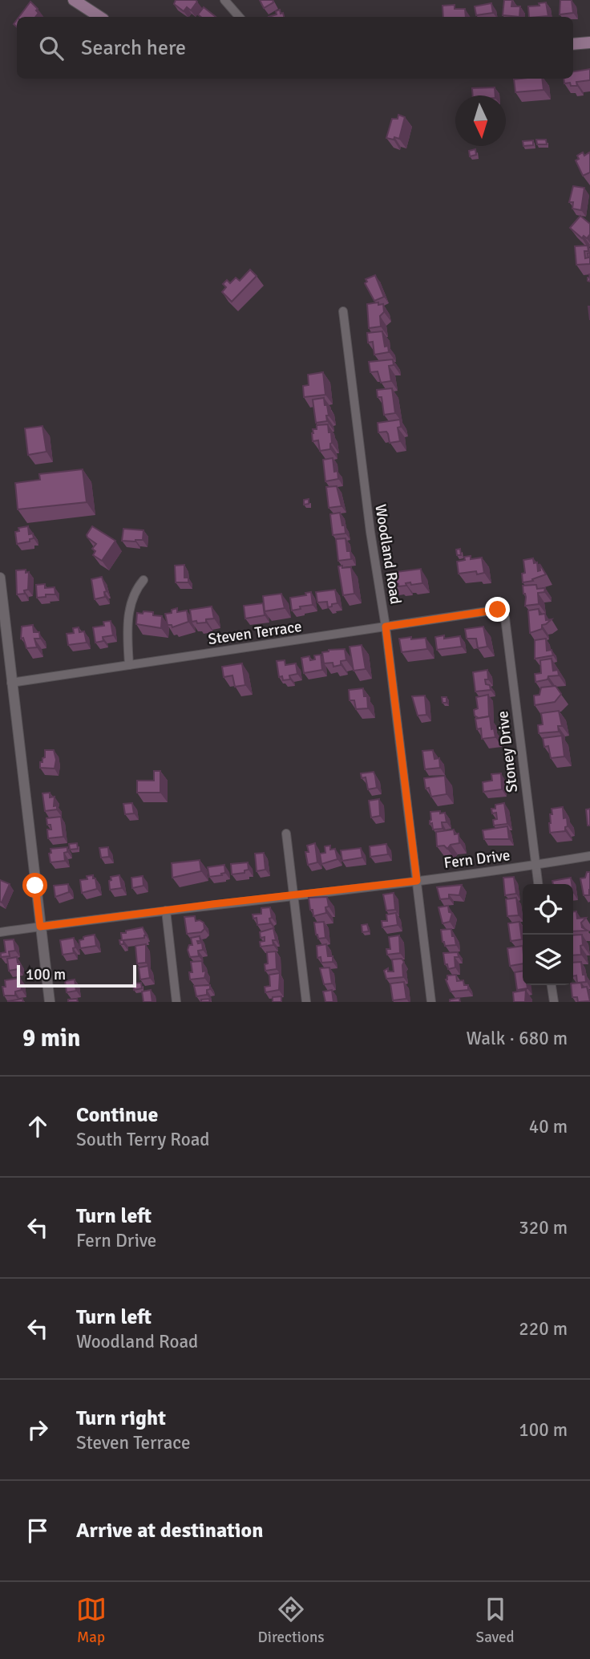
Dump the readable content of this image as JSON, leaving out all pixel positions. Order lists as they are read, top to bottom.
{
  "streets": {
    "street": [
      "Woodland Road",
      "Steven Terrace",
      "Stoney Drive",
      "Fern Drive"
    ]
  },
  "crossings": [
    ["Woodland Road", "Steven Terrace"],
    ["Woodland Road", "Fern Drive"],
    ["Steven Terrace", "Stoney Drive"],
    ["Stoney Drive", "Fern Drive"]
  ],
  "scale_bar": "100 m",
  "north": "bottom",
  "page": {
    "search": "Search here",
    "scale": "100 m",
    "heading": ["9 min", "Walk · 680 m"],
    "list": [
      ["Continue", "South Terry Road", "40 m"],
      ["Turn left", "Fern Drive", "320 m"],
      ["Turn left", "Woodland Road", "220 m"],
      ["Turn right", "Steven Terrace", "100 m"],
      "Arrive at destination"
    ],
    "nav": ["Map", "Directions", "Saved"]
  }
}
